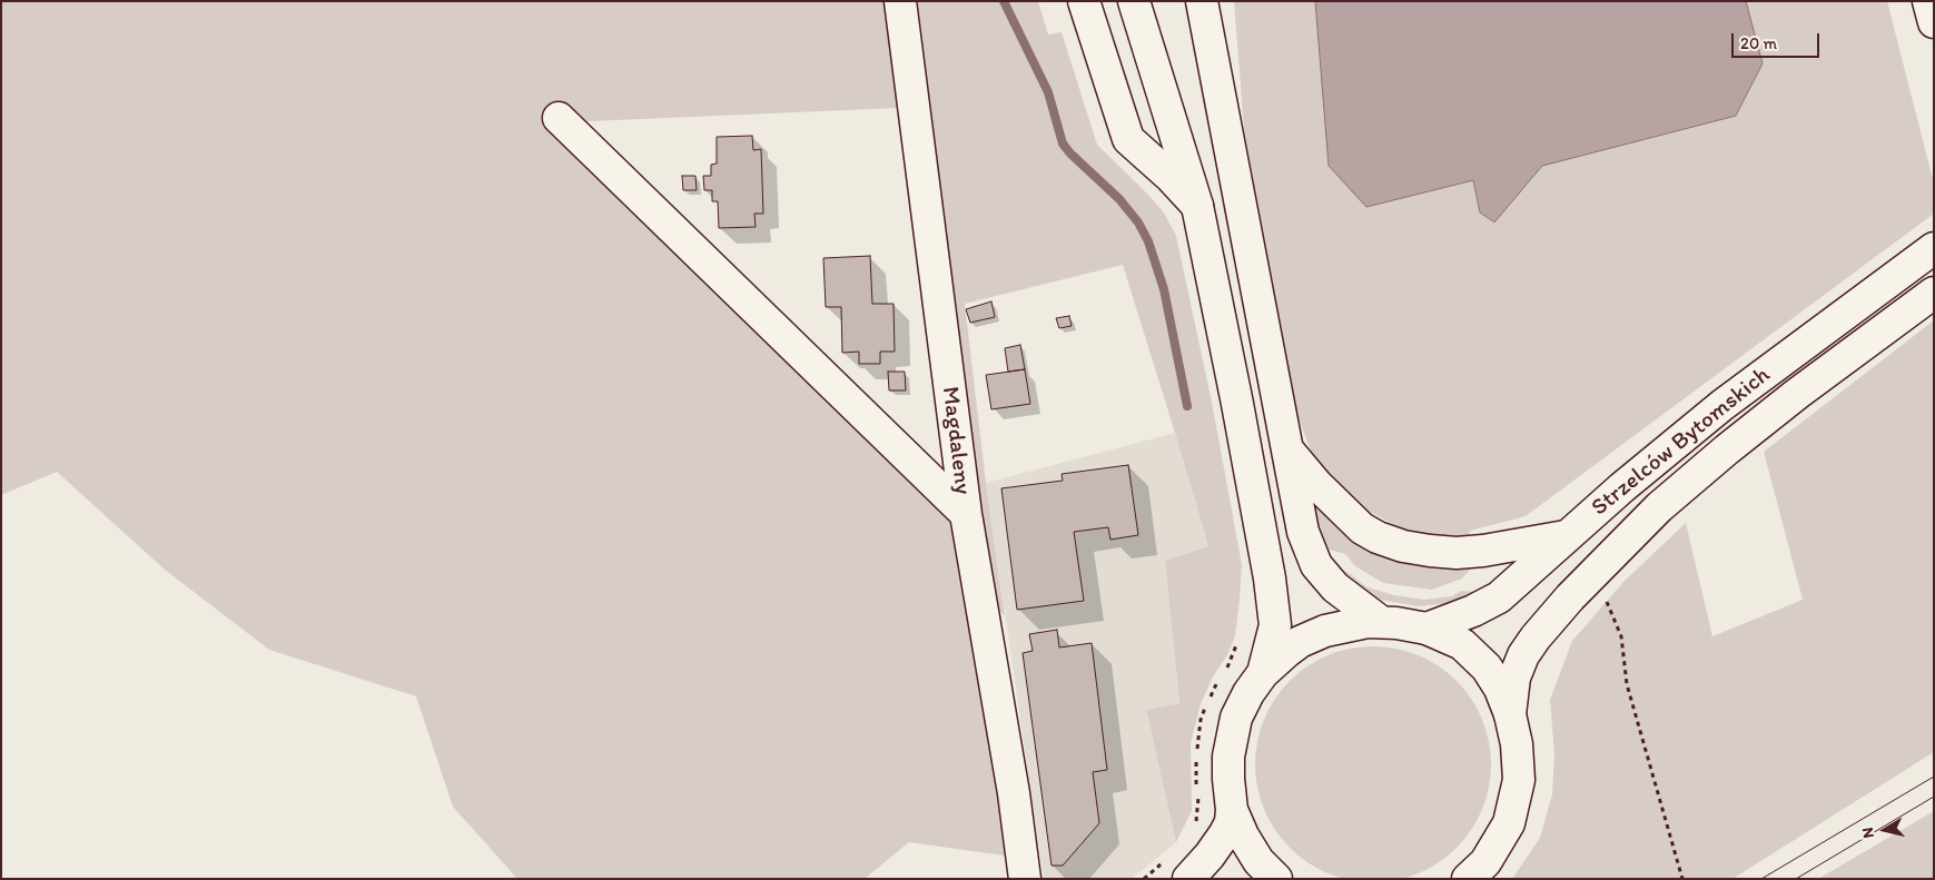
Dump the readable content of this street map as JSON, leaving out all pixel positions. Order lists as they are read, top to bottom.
{
  "streets": {
    "main road": ["Magdaleny", "Strzelców Bytomskich"]
  },
  "scale_bar": "20 m",
  "north": "left"
}
